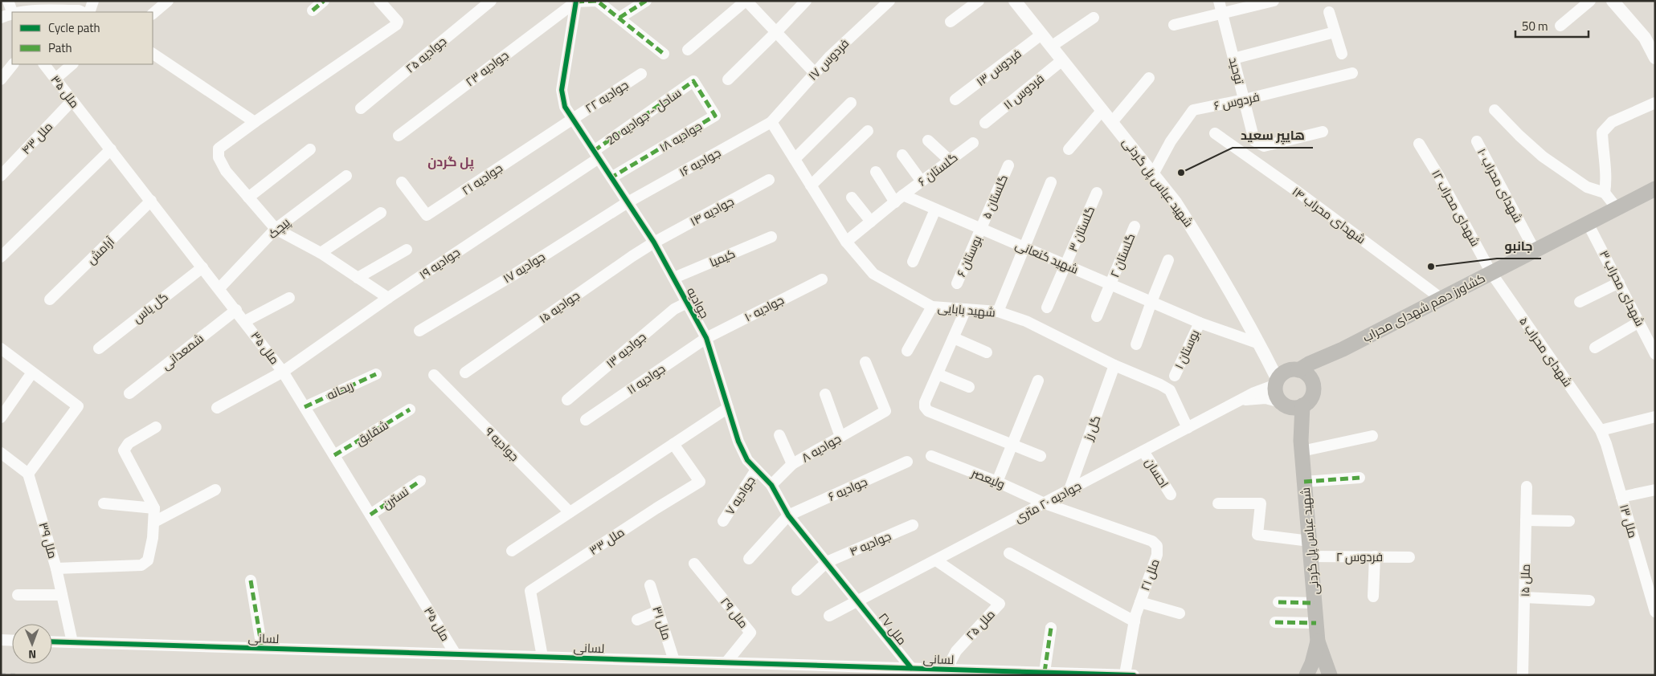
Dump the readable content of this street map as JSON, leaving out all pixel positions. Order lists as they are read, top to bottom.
{
  "streets": {
    "main road": ["شهید عباس پل گردنی", "کشاورز دهم شهدای محراب"],
    "street": [
      "جوادیه ۲۵",
      "فردوس ۱۷",
      "فردوس ۱۳",
      "جوادیه ۲۳",
      "توحید",
      "ملل ۳۵",
      "فردوس ۱۱",
      "جوادیه ۲۲",
      "فردوس ۶",
      "ساحل - جوادیه 20",
      "جوادیه ۱۸",
      "ملل ۴۳",
      "جوادیه ۱۶",
      "گلستان ۶",
      "جوادیه ۲۱",
      "شهدای محراب ۱۰",
      "گلستان ۵",
      "شهدای محراب ۱۲",
      "جوادیه ۱۴",
      "شهدای محراب ۱۴",
      "پیچک",
      "گلستان ۳",
      "آرامش",
      "گلستان ۲",
      "بوستان ۶",
      "شهید کنعانی",
      "کیمیا",
      "جوادیه ۱۹",
      "جوادیه ۱۷",
      "شهدای محراب ۳",
      "جوادیه",
      "جوادیه ۱۵",
      "گل یاس",
      "جوادیه ۱۰",
      "شهید بابایی",
      "بوستان ۱",
      "جوادیه ۱۳",
      "شمعدانی",
      "شهدای محراب ۵",
      "جوادیه ۱۱",
      "ریحانه",
      "گل رز",
      "شقایق",
      "جوادیه ۹",
      "جوادیه ۸",
      "احسان",
      "ولیعصر",
      "جوادیه ۶",
      "جوادیه ۷",
      "نسترن",
      "جوادیه ۲۰ متری",
      "ملل ۱۳",
      "ملل ۳۹",
      "ملل ۳۳",
      "جوادیه ۴",
      "فردوس ۲",
      "ملل ۲۱",
      "ملل ۱۵",
      "ملل ۲۹",
      "ملل ۳۱",
      "ملل ۲۵",
      "ملل ۲۷",
      "لسانی"
    ]
  },
  "crossings": [
    ["فردوس ۱۷", "جوادیه ۱۶"],
    ["فردوس ۱۷", "شهید بابایی"],
    ["فردوس ۱۳", "شهید عباس پل گردنی"],
    ["جوادیه ۲۳", "جوادیه"],
    ["توحید", "فردوس ۶"],
    ["ملل ۳۵", "ملل ۴۳"],
    ["ملل ۳۵", "پیچک"],
    ["ملل ۳۵", "آرامش"],
    ["ملل ۳۵", "جوادیه ۱۹"],
    ["ملل ۳۵", "گل یاس"],
    ["ملل ۳۵", "شمعدانی"],
    ["ملل ۳۵", "ریحانه"],
    ["ملل ۳۵", "شقایق"],
    ["ملل ۳۵", "نسترن"],
    ["ملل ۳۵", "لسانی"],
    ["فردوس ۱۱", "شهید عباس پل گردنی"],
    ["جوادیه ۲۲", "جوادیه ۲۱"],
    ["جوادیه ۲۲", "جوادیه"],
    ["فردوس ۶", "شهید عباس پل گردنی"],
    ["ساحل - جوادیه 20", "جوادیه ۱۸"],
    ["ساحل - جوادیه 20", "جوادیه ۱۹"],
    ["ساحل - جوادیه 20", "جوادیه"],
    ["جوادیه ۱۸", "جوادیه"],
    ["جوادیه ۱۶", "جوادیه ۱۷"],
    ["جوادیه ۱۶", "جوادیه"],
    ["جوادیه ۱۶", "شهید بابایی"],
    ["گلستان ۶", "شهید کنعانی"],
    ["جوادیه ۲۱", "جوادیه"],
    ["شهید عباس پل گردنی", "شهید کنعانی"],
    ["شهید عباس پل گردنی", "کشاورز دهم شهدای محراب"],
    ["شهید عباس پل گردنی", "جوادیه ۲۰ متری"],
    ["شهید عباس پل گردنی", "فردوس ۲"],
    ["شهدای محراب ۱۰", "کشاورز دهم شهدای محراب"],
    ["گلستان ۵", "بوستان ۶"],
    ["گلستان ۵", "شهید کنعانی"],
    ["شهدای محراب ۱۲", "کشاورز دهم شهدای محراب"],
    ["شهدای محراب ۱۲", "شهدای محراب ۵"],
    ["جوادیه ۱۴", "جوادیه"],
    ["جوادیه ۱۴", "جوادیه ۱۵"],
    ["شهدای محراب ۱۴", "کشاورز دهم شهدای محراب"],
    ["گلستان ۳", "شهید کنعانی"],
    ["گلستان ۲", "شهید کنعانی"],
    ["بوستان ۶", "شهید کنعانی"],
    ["شهید کنعانی", "بوستان ۱"],
    ["کیمیا", "جوادیه"],
    ["جوادیه ۱۹", "جوادیه"],
    ["جوادیه ۱۷", "جوادیه"],
    ["شهدای محراب ۳", "کشاورز دهم شهدای محراب"],
    ["جوادیه", "جوادیه ۱۵"],
    ["جوادیه", "جوادیه ۱۰"],
    ["جوادیه", "جوادیه ۱۳"],
    ["جوادیه", "جوادیه ۱۱"],
    ["جوادیه", "جوادیه ۸"],
    ["جوادیه", "جوادیه ۶"],
    ["جوادیه", "جوادیه ۷"],
    ["جوادیه", "جوادیه ۲۰ متری"],
    ["جوادیه", "جوادیه ۴"],
    ["جوادیه", "ملل ۲۷"],
    ["کشاورز دهم شهدای محراب", "شهدای محراب ۵"],
    ["کشاورز دهم شهدای محراب", "جوادیه ۲۰ متری"],
    ["جوادیه ۱۰", "جوادیه ۱۱"],
    ["شهید بابایی", "گل رز"],
    ["شهید بابایی", "جوادیه ۲۰ متری"],
    ["شهدای محراب ۵", "ملل ۱۳"],
    ["گل رز", "جوادیه ۲۰ متری"],
    ["احسان", "جوادیه ۲۰ متری"],
    ["ولیعصر", "جوادیه ۲۰ متری"],
    ["ولیعصر", "ملل ۲۱"],
    ["جوادیه ۲۰ متری", "ملل ۲۱"],
    ["جوادیه ۲۰ متری", "ملل ۲۵"],
    ["جوادیه ۲۰ متری", "ملل ۲۷"],
    ["ملل ۳۹", "لسانی"],
    ["ملل ۳۳", "لسانی"],
    ["ملل ۲۱", "لسانی"],
    ["ملل ۲۹", "لسانی"],
    ["ملل ۳۱", "لسانی"],
    ["ملل ۲۵", "لسانی"],
    ["ملل ۲۷", "لسانی"]
  ],
  "districts": ["پل گردن"],
  "places": ["هایپر سعید", "جانبو"],
  "legend": ["Cycle path", "Path"],
  "scale_bar": "50 m",
  "north": "bottom"
}
